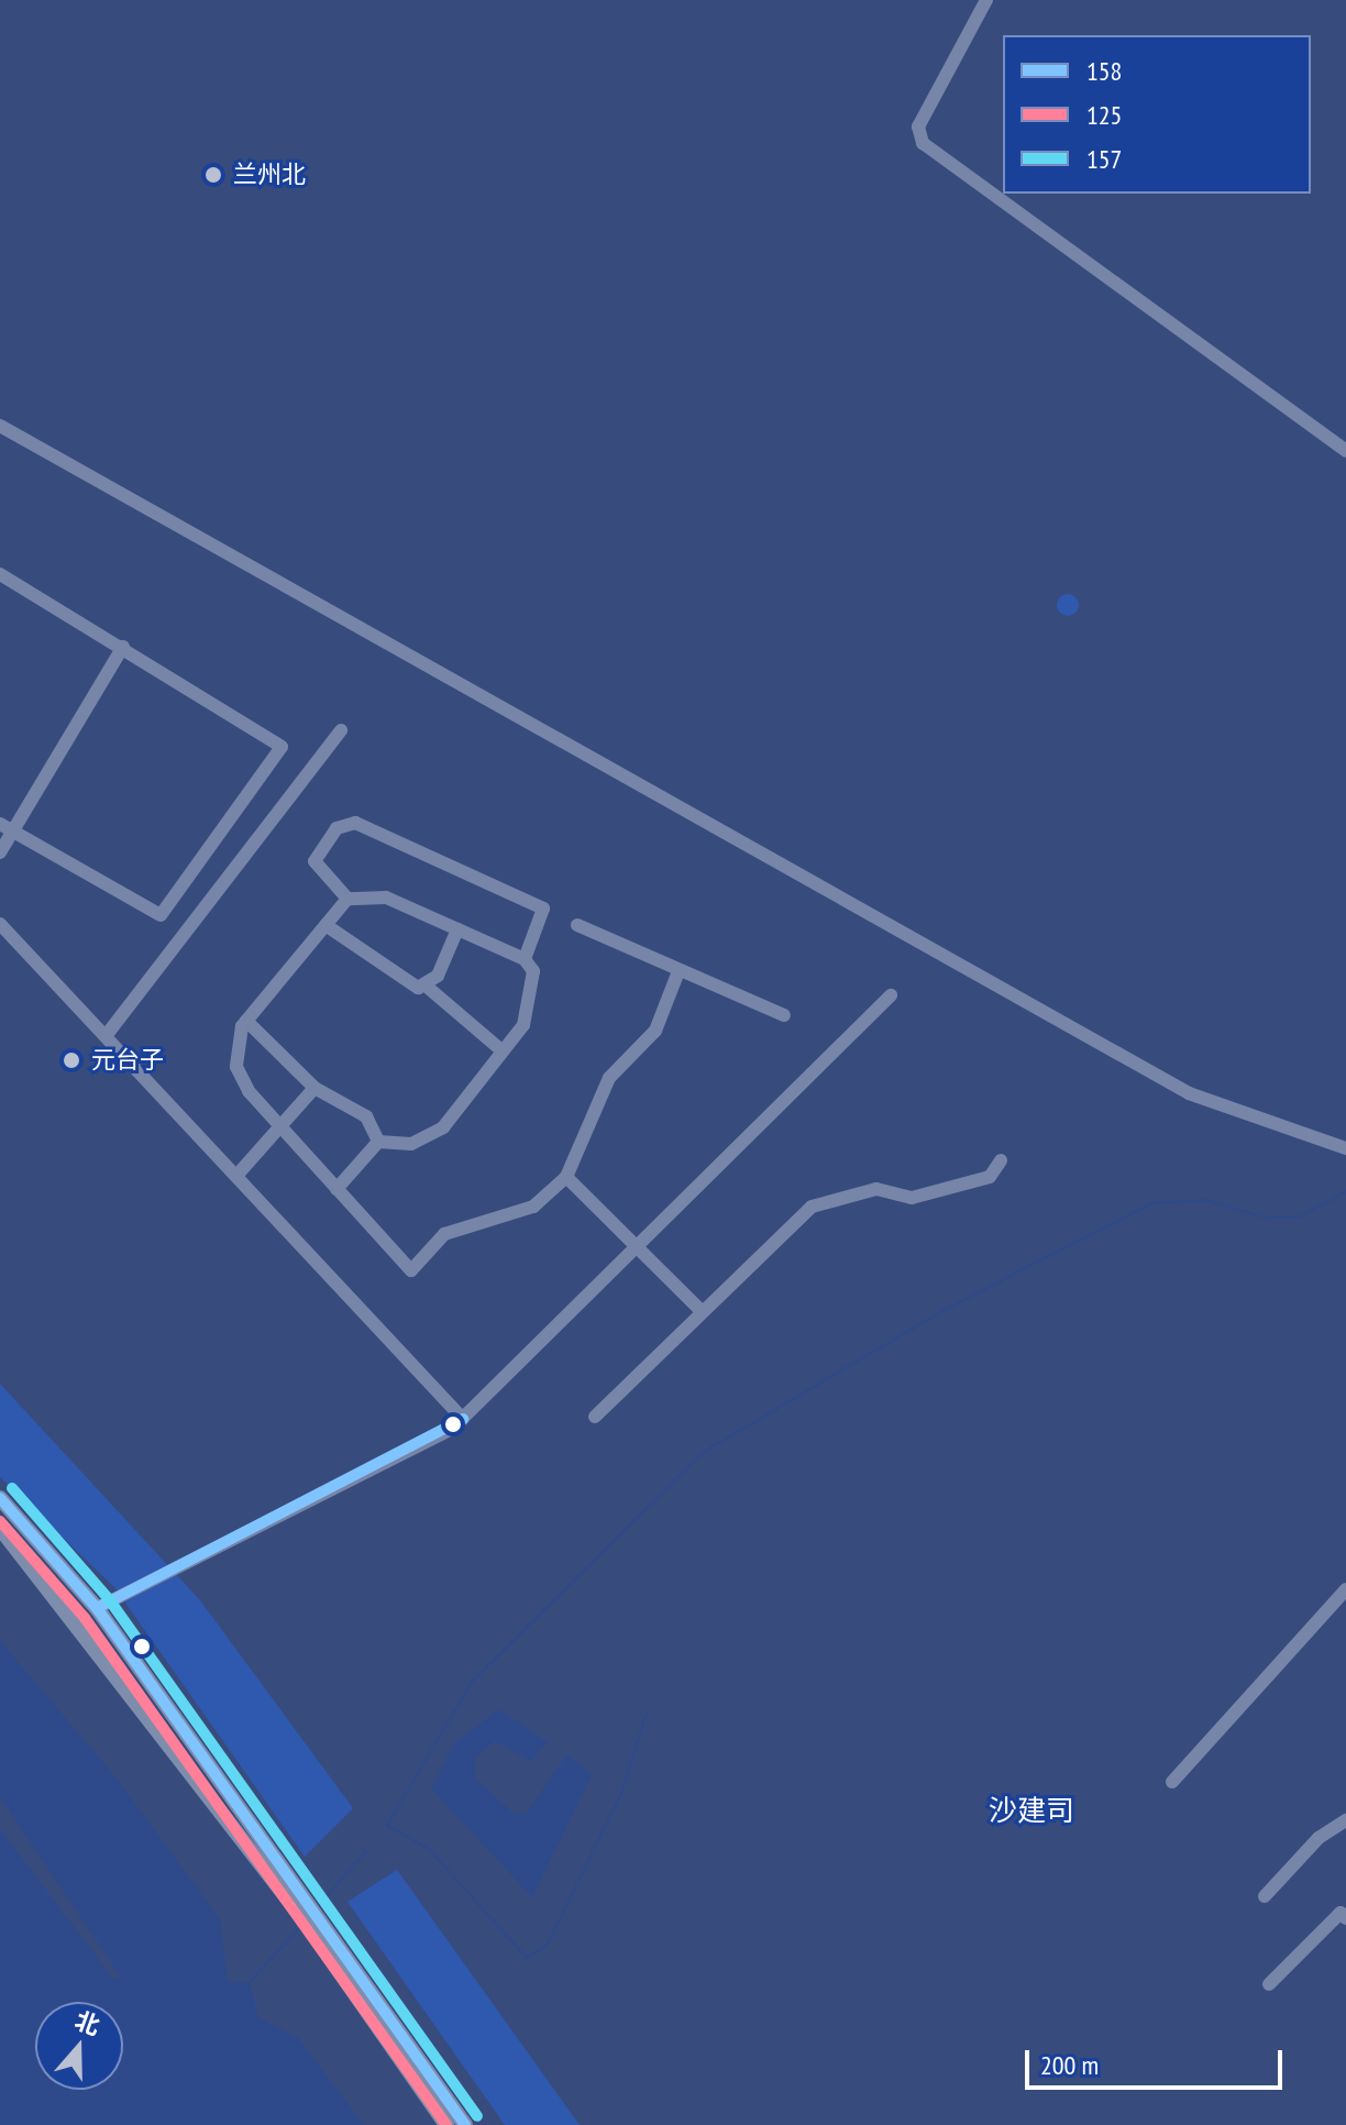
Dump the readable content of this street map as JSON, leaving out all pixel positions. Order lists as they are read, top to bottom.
{
  "districts": ["沙建司"],
  "places": ["兰州北", "元台子"],
  "lines": ["transit line 158", "transit line 157", "transit line 125"],
  "legend": ["158", "125", "157"],
  "scale_bar": "200 m",
  "north": "top"
}
